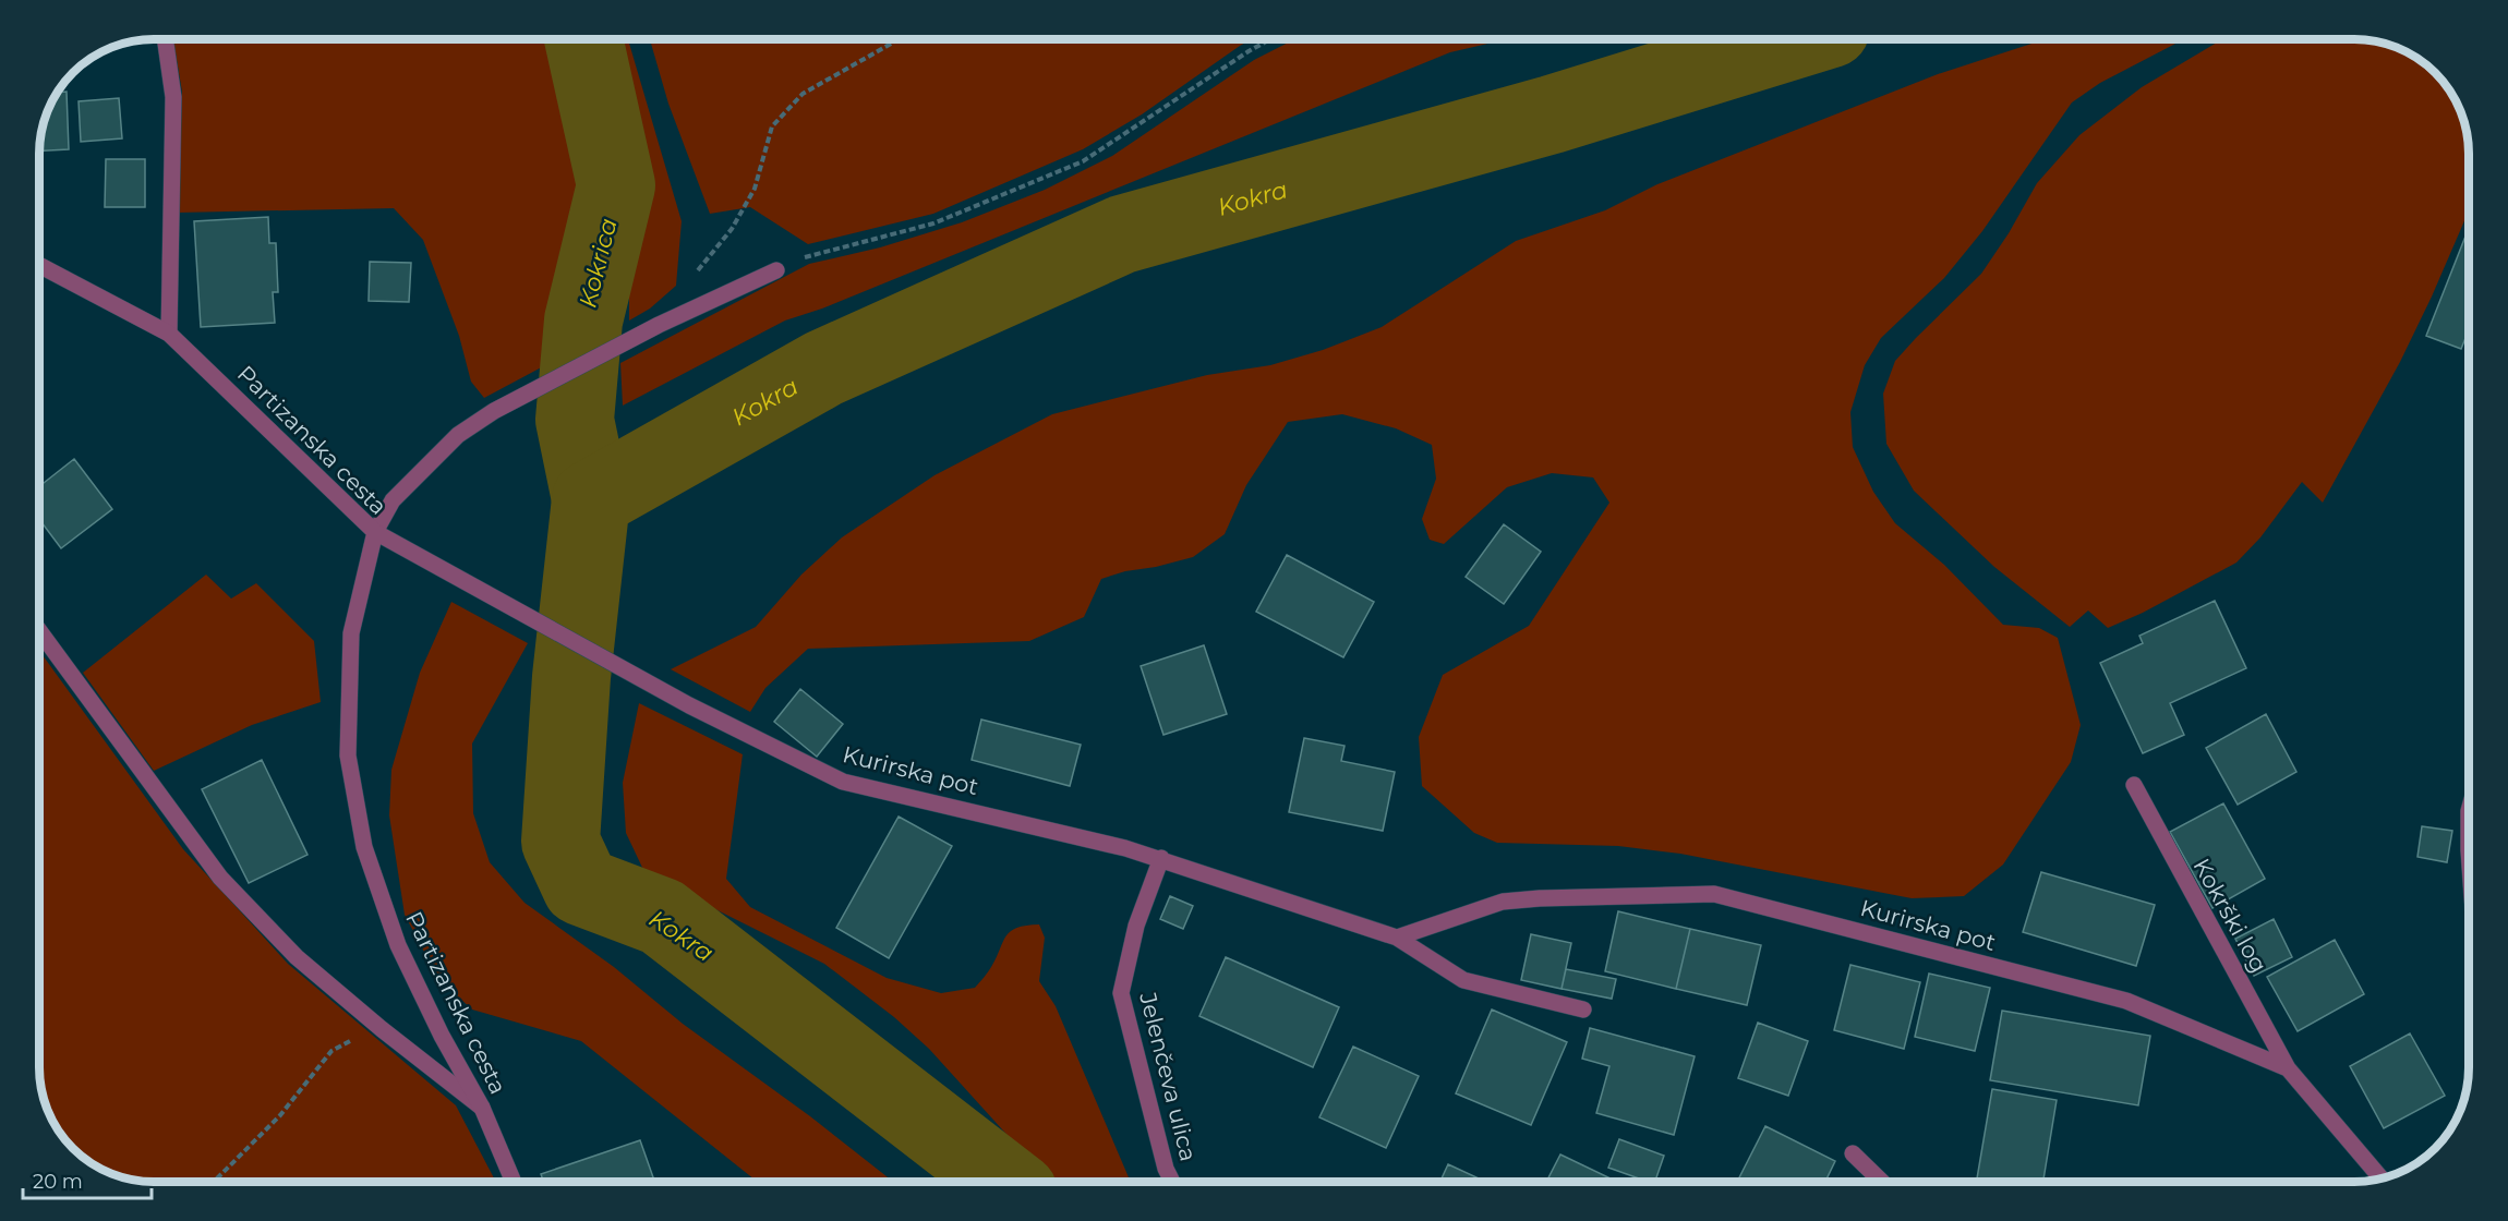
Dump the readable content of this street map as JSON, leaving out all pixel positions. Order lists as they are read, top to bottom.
{
  "streets": {
    "street": [
      "Partizanska cesta",
      "Kurirska pot",
      "Kokrški log",
      "Jelenčeva ulica"
    ]
  },
  "crossings": [
    ["Partizanska cesta", "Kurirska pot"],
    ["Kurirska pot", "Kokrški log"],
    ["Kurirska pot", "Jelenčeva ulica"]
  ],
  "water": ["Kokra", "Kokrica"],
  "scale_bar": "20 m"
}
